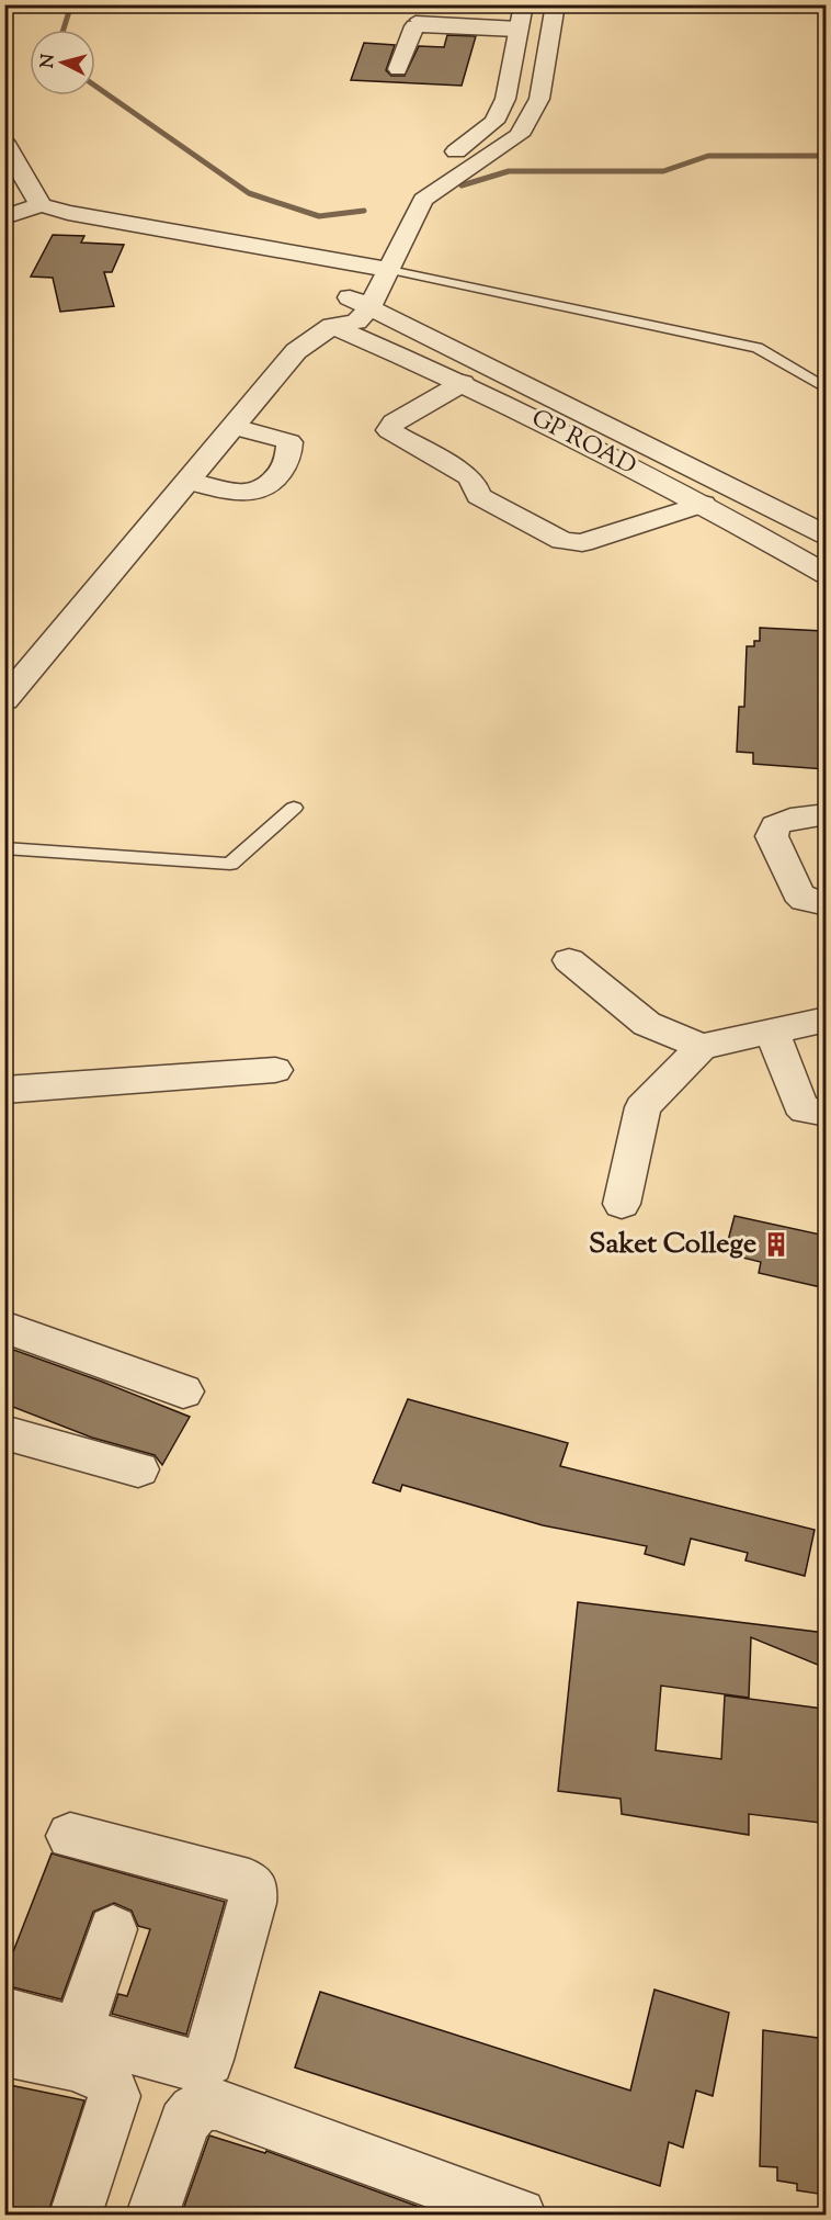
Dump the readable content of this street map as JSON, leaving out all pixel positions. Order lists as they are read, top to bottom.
{
  "streets": {
    "street": ["GP ROAD"]
  },
  "places": {
    "building": ["Saket College"]
  },
  "north": "left"
}
